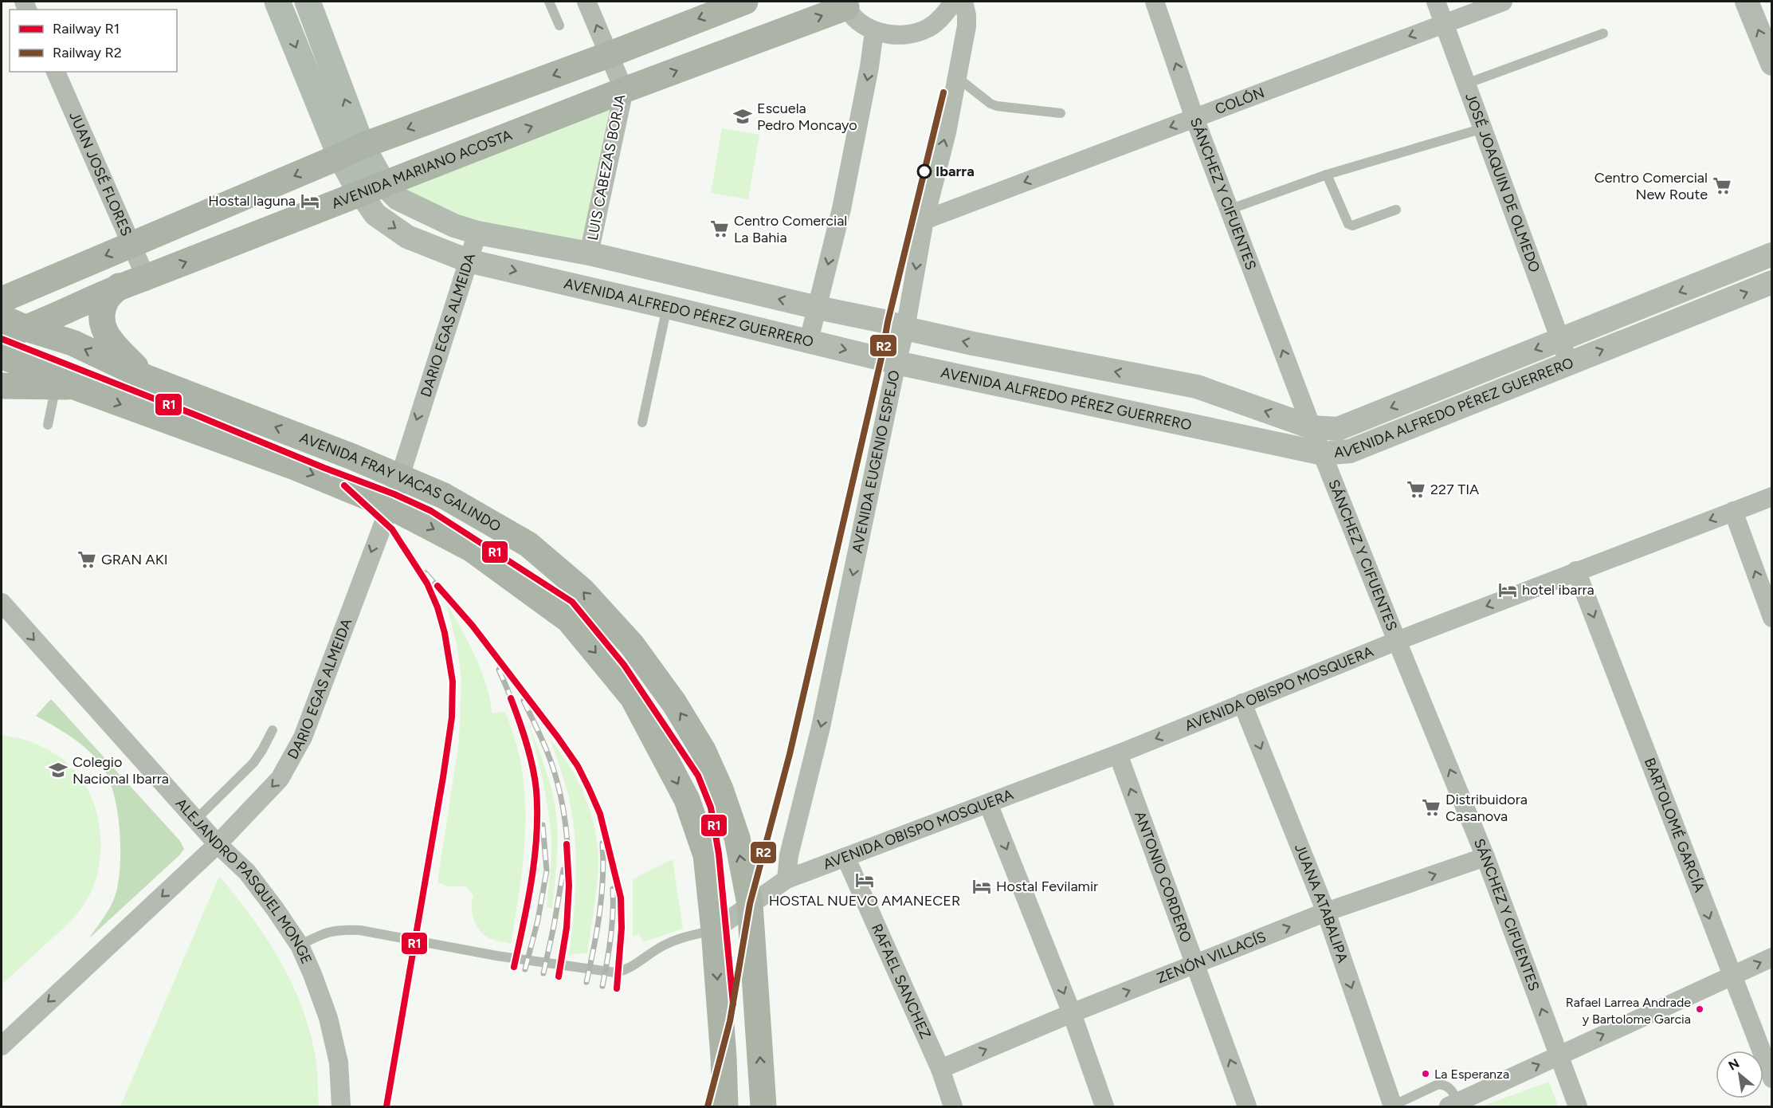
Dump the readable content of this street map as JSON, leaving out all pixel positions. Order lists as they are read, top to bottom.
{
  "streets": {
    "main road": ["AVENIDA MARIANO ACOSTA", "AVENIDA FRAY VACAS GALINDO"],
    "street": [
      "COLÓN",
      "LUIS CABEZAS BORJA",
      "JUAN JOSÉ FLORES",
      "JOSÉ JOAQUIN DE OLMEDO",
      "SÁNCHEZ Y CIFUENTES",
      "AVENIDA ALFREDO PÉREZ GUERRERO",
      "DARIO EGAS ALMEIDA",
      "AVENIDA EUGENIO ESPEJO",
      "AVENIDA OBISPO MOSQUERA",
      "BARTOLOMÉ GARCÍA",
      "ANTONIO CORDERO",
      "ALEJANDRO PASQUEL MONGE",
      "JUANA ATABALIPA",
      "ZENÓN VILLACÍS",
      "RAFAEL SANCHEZ"
    ]
  },
  "crossings": [
    ["COLÓN", "JOSÉ JOAQUIN DE OLMEDO"],
    ["COLÓN", "SÁNCHEZ Y CIFUENTES"],
    ["COLÓN", "AVENIDA EUGENIO ESPEJO"],
    ["LUIS CABEZAS BORJA", "AVENIDA MARIANO ACOSTA"],
    ["LUIS CABEZAS BORJA", "AVENIDA ALFREDO PÉREZ GUERRERO"],
    ["AVENIDA MARIANO ACOSTA", "JUAN JOSÉ FLORES"],
    ["AVENIDA MARIANO ACOSTA", "AVENIDA ALFREDO PÉREZ GUERRERO"],
    ["AVENIDA MARIANO ACOSTA", "AVENIDA FRAY VACAS GALINDO"],
    ["JOSÉ JOAQUIN DE OLMEDO", "AVENIDA ALFREDO PÉREZ GUERRERO"],
    ["SÁNCHEZ Y CIFUENTES", "AVENIDA ALFREDO PÉREZ GUERRERO"],
    ["SÁNCHEZ Y CIFUENTES", "AVENIDA OBISPO MOSQUERA"],
    ["SÁNCHEZ Y CIFUENTES", "ZENÓN VILLACÍS"],
    ["AVENIDA ALFREDO PÉREZ GUERRERO", "DARIO EGAS ALMEIDA"],
    ["AVENIDA ALFREDO PÉREZ GUERRERO", "AVENIDA EUGENIO ESPEJO"],
    ["DARIO EGAS ALMEIDA", "AVENIDA FRAY VACAS GALINDO"],
    ["DARIO EGAS ALMEIDA", "ALEJANDRO PASQUEL MONGE"],
    ["AVENIDA EUGENIO ESPEJO", "AVENIDA OBISPO MOSQUERA"],
    ["AVENIDA OBISPO MOSQUERA", "BARTOLOMÉ GARCÍA"],
    ["AVENIDA OBISPO MOSQUERA", "ANTONIO CORDERO"],
    ["AVENIDA OBISPO MOSQUERA", "JUANA ATABALIPA"],
    ["AVENIDA OBISPO MOSQUERA", "RAFAEL SANCHEZ"],
    ["ANTONIO CORDERO", "ZENÓN VILLACÍS"],
    ["JUANA ATABALIPA", "ZENÓN VILLACÍS"],
    ["ZENÓN VILLACÍS", "RAFAEL SANCHEZ"]
  ],
  "one_way": [
    "COLÓN",
    "SÁNCHEZ Y CIFUENTES",
    "DARIO EGAS ALMEIDA",
    "AVENIDA OBISPO MOSQUERA",
    "BARTOLOMÉ GARCÍA",
    "ALEJANDRO PASQUEL MONGE",
    "JUANA ATABALIPA",
    "ZENÓN VILLACÍS"
  ],
  "places": {
    "school or university": ["Escuela Pedro Moncayo", "Colegio Nacional Ibarra"],
    "other": ["Ibarra", "Rafael Larrea Andrade y Bartolome Garcia", "La Esperanza"],
    "supermarket": [
      "Centro Comercial New Route",
      "Centro Comercial La Bahia",
      "227 TIA",
      "GRAN AKI",
      "Distribuidora Casanova"
    ],
    "hotel": [
      "Hostal laguna",
      "hotel ibarra",
      "HOSTAL NUEVO AMANECER",
      "Hostal Fevilamir"
    ]
  },
  "lines": ["rail line R2", "rail line R1"],
  "legend": ["Railway R1", "Railway R2"],
  "north": "top left"
}
